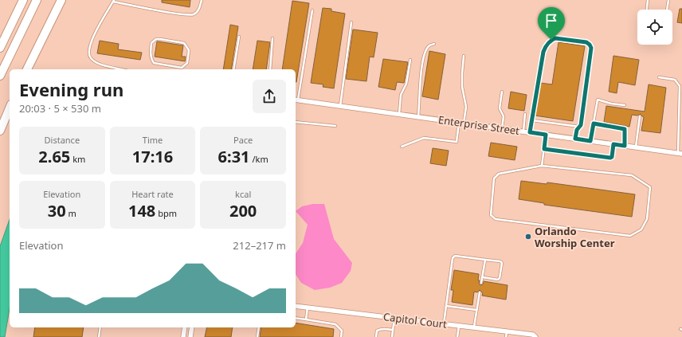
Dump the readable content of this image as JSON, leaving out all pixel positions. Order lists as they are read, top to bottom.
{
  "streets": {
    "street": ["Enterprise Street", "Capitol Court"]
  },
  "places": ["Orlando Worship Center"],
  "page": {
    "heading": ["Evening run", "20:03 · 5 × 530 m"],
    "stats": [
      ["Distance", "2.65 km"],
      ["Time", "17:16"],
      ["Pace", "6:31 /km"],
      ["Elevation", "30 m"],
      ["Heart rate", "148 bpm"],
      ["kcal", "200"]
    ],
    "chart": ["Elevation", "212–217 m"]
  }
}
